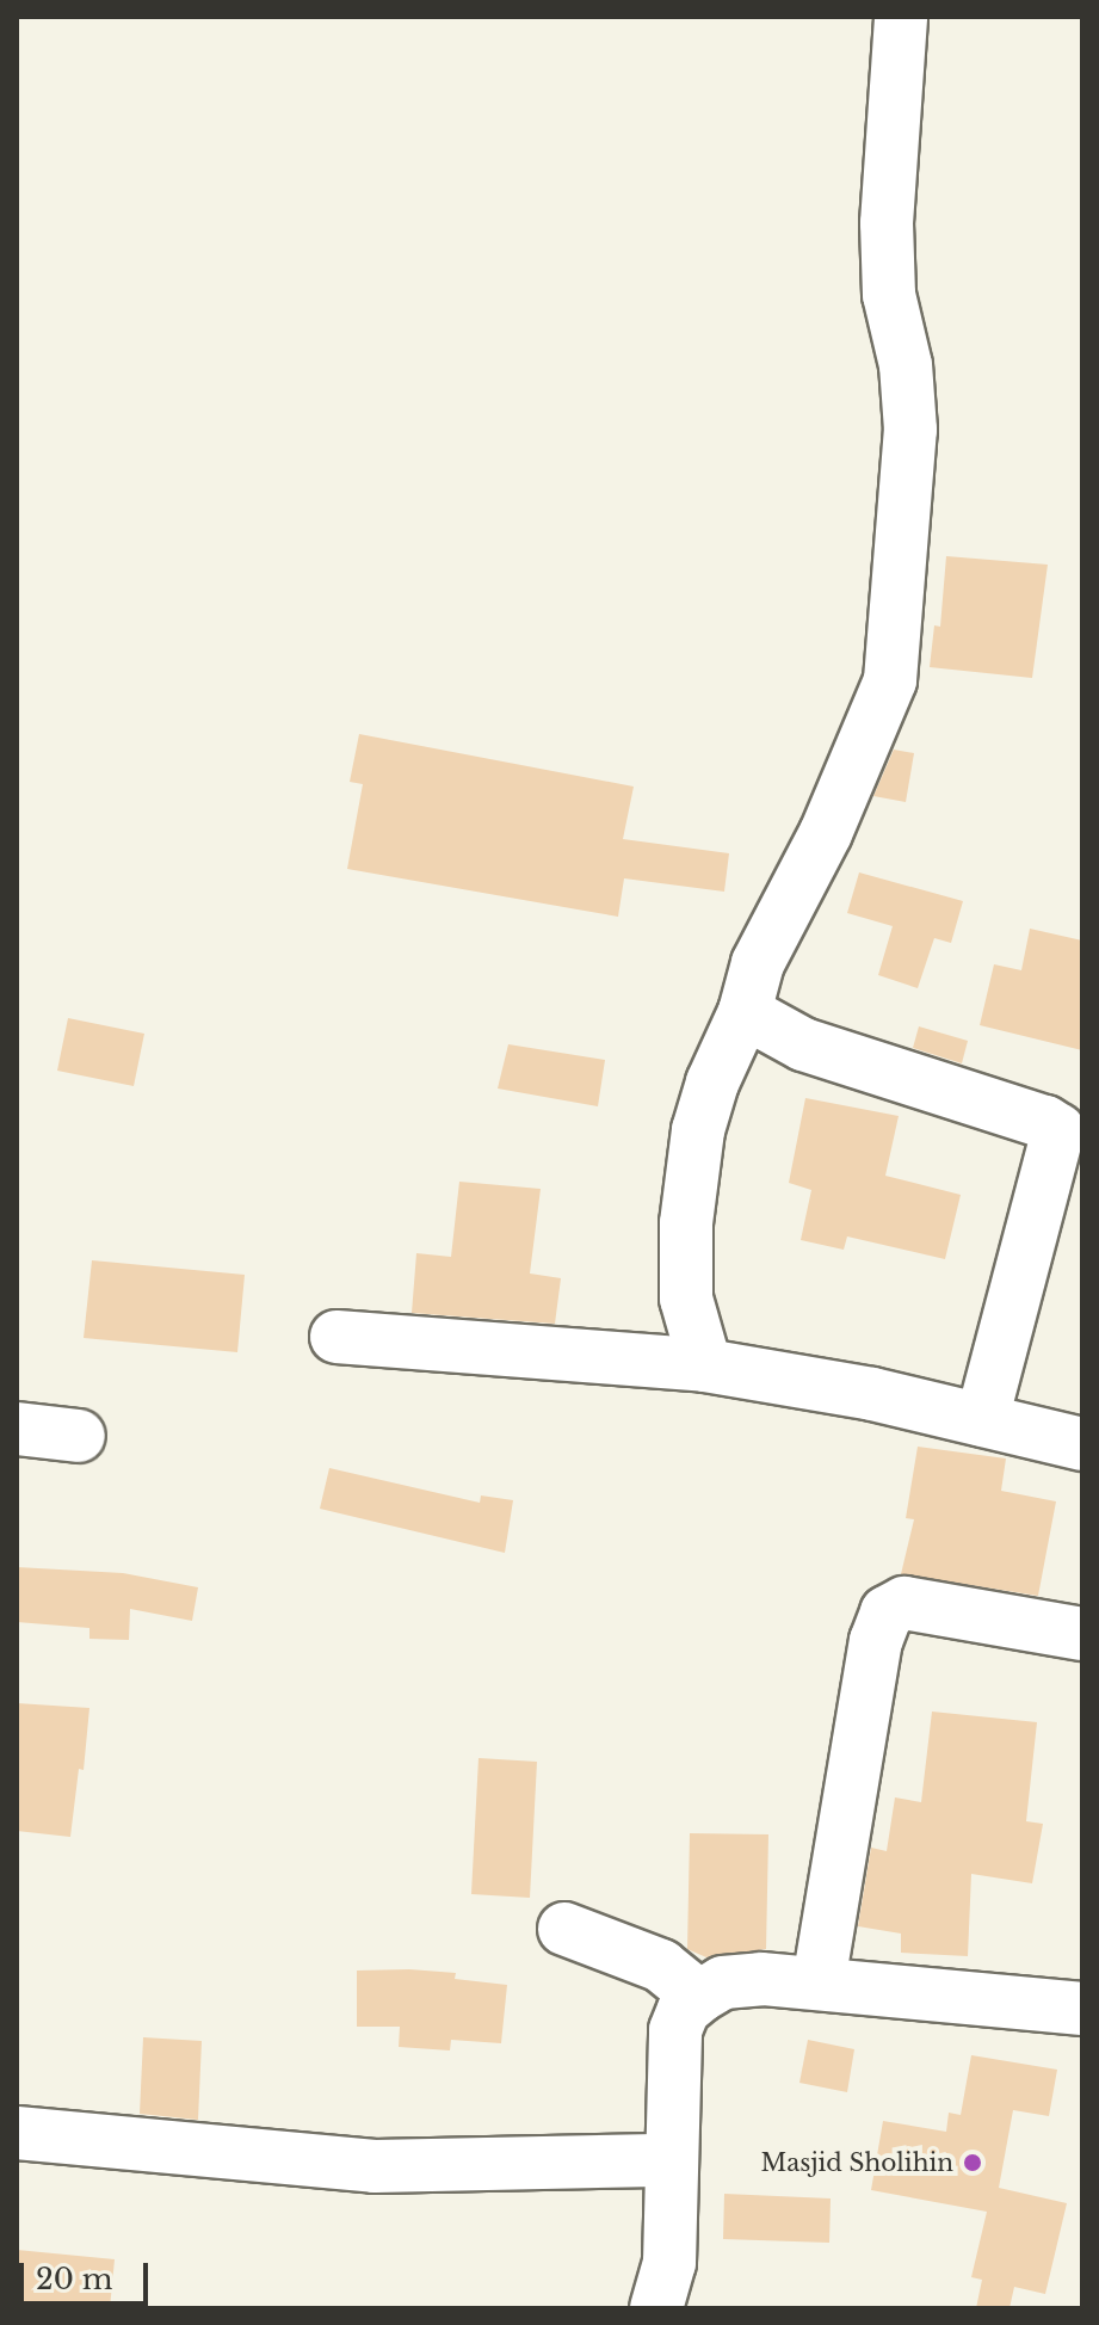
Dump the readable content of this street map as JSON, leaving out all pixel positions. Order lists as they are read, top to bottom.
{
  "places": ["Masjid Sholihin"],
  "scale_bar": "20 m"
}
